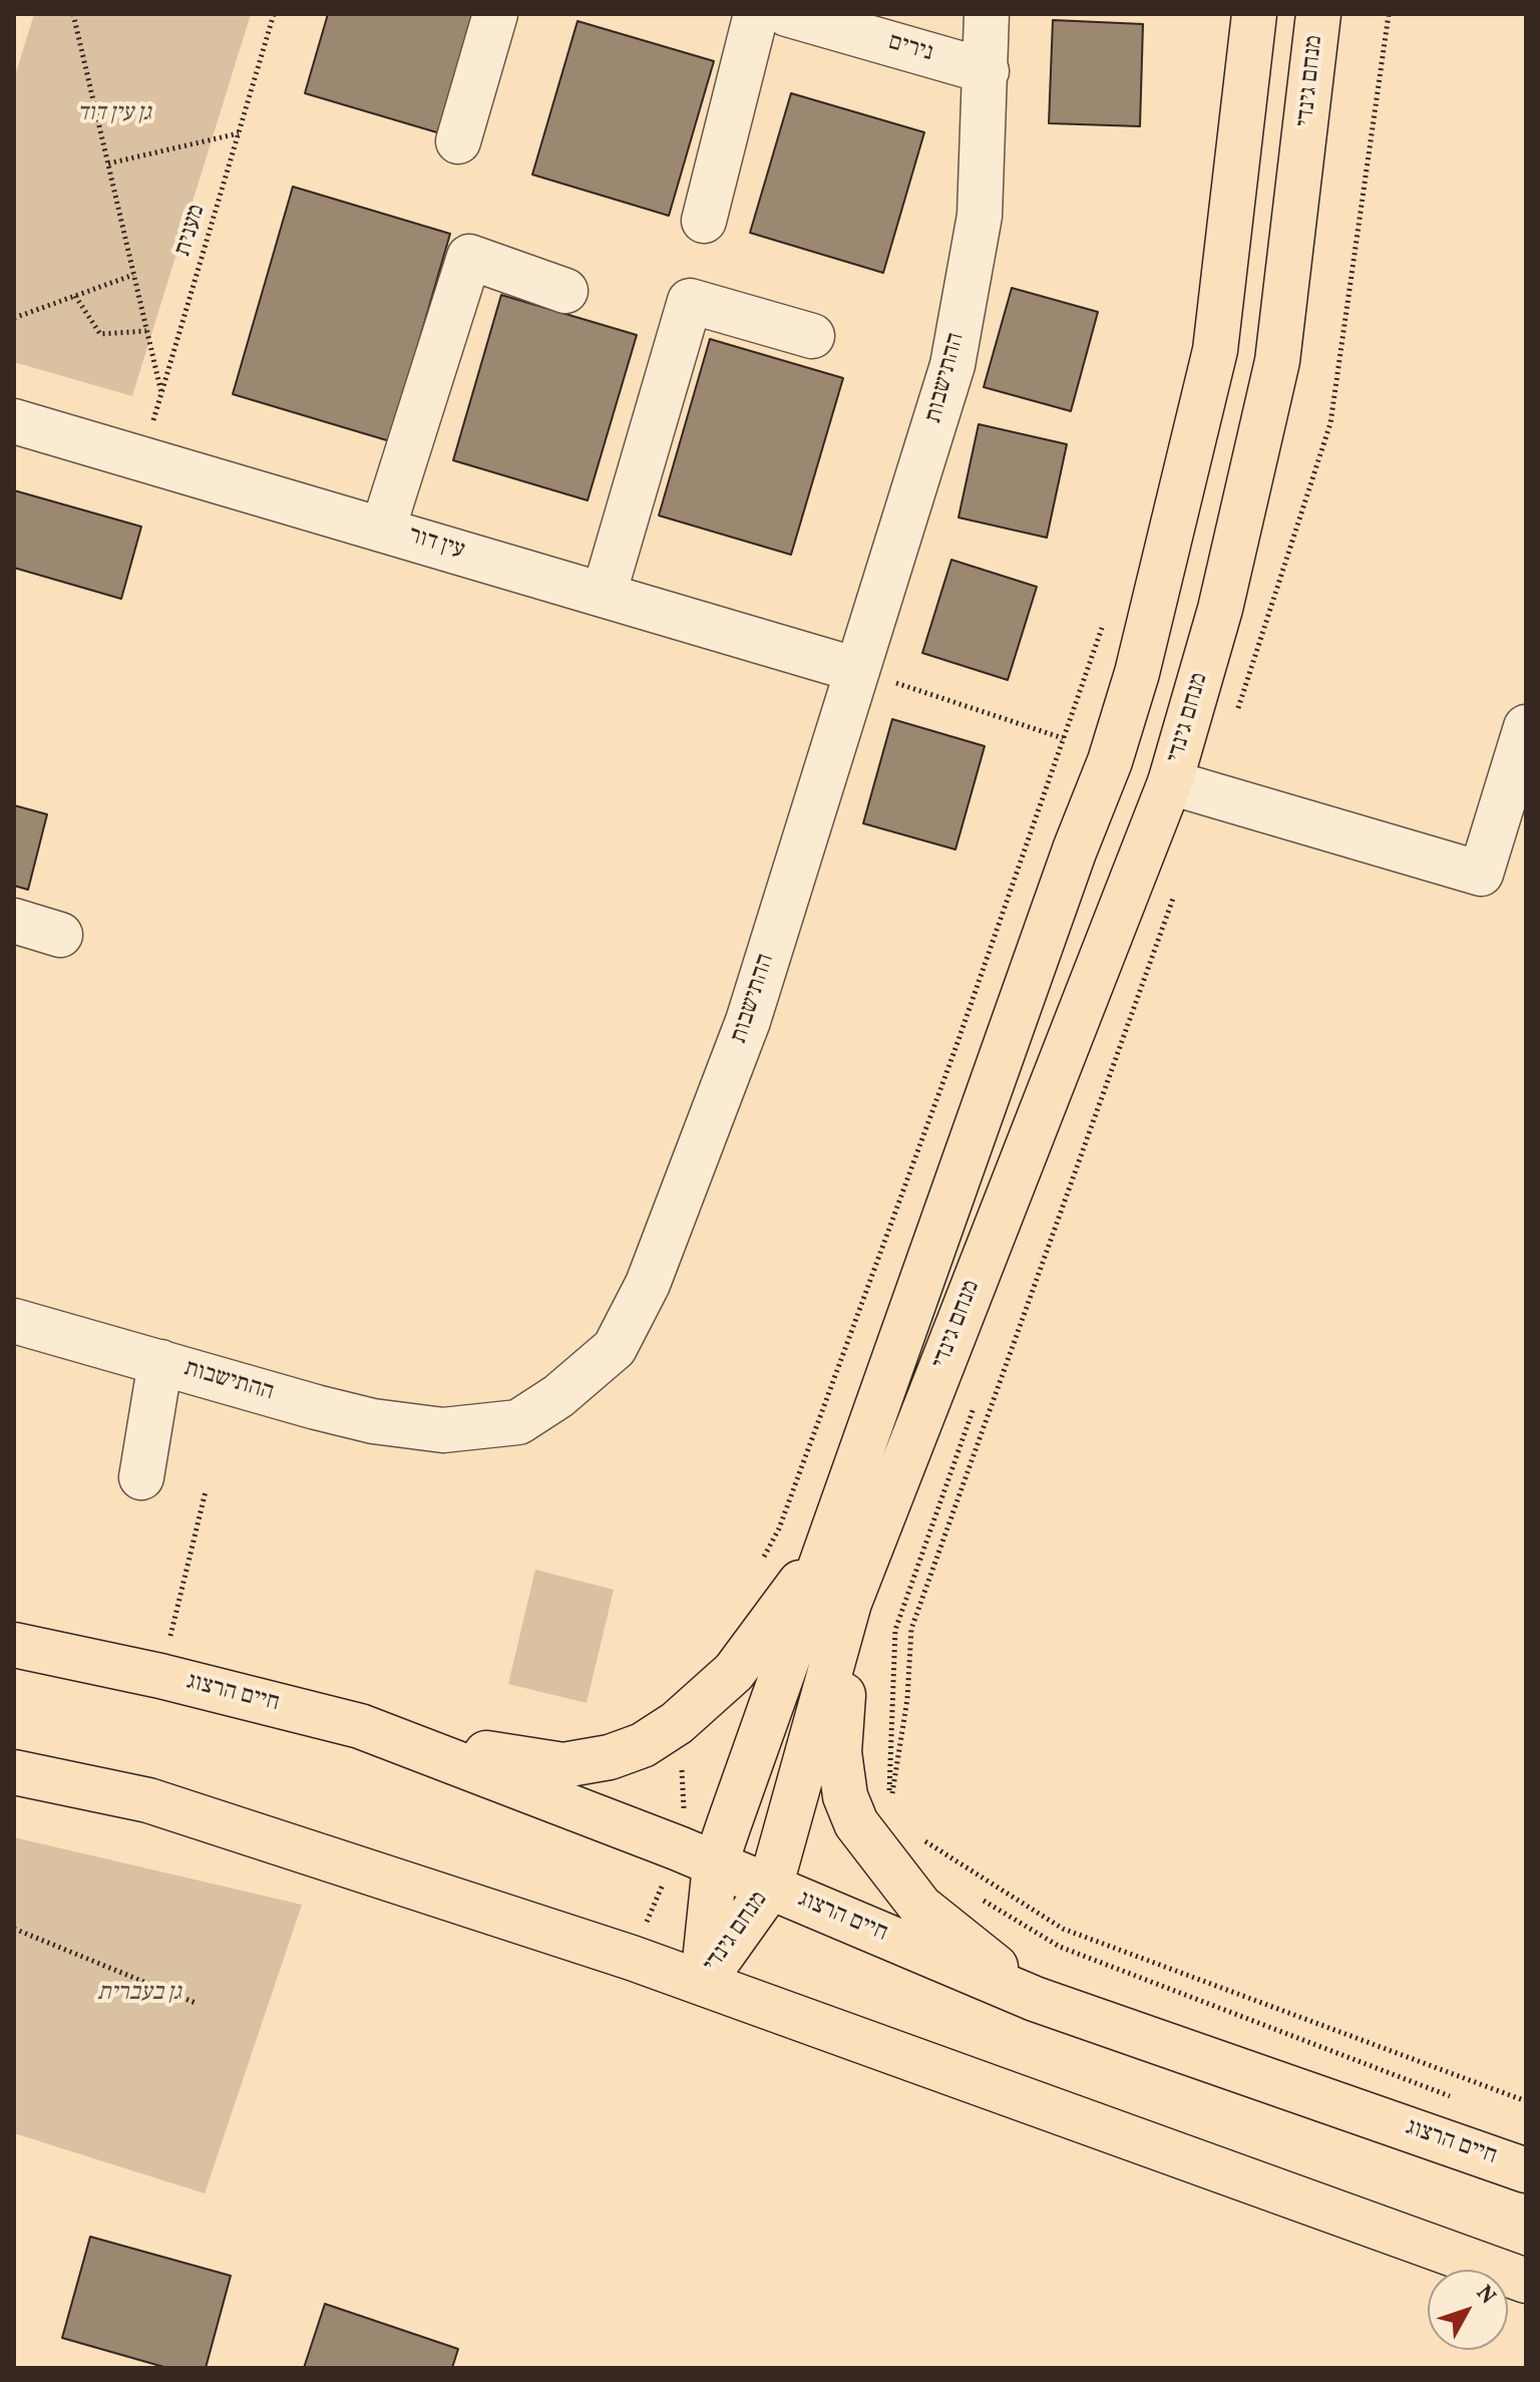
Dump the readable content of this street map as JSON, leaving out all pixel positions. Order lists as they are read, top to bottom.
{
  "streets": {
    "main road": ["מנחם גינדי", "חיים הרצוג"],
    "street": ["נירים", "ההתישבות", "עין דור"],
    "path": ["מענית"]
  },
  "crossings": [
    ["נירים", "ההתישבות"],
    ["מנחם גינדי", "חיים הרצוג"],
    ["מענית", "עין דור"],
    ["ההתישבות", "עין דור"]
  ],
  "parks": ["גן עין דוד", "גן בעברית"],
  "north": "top right"
}
